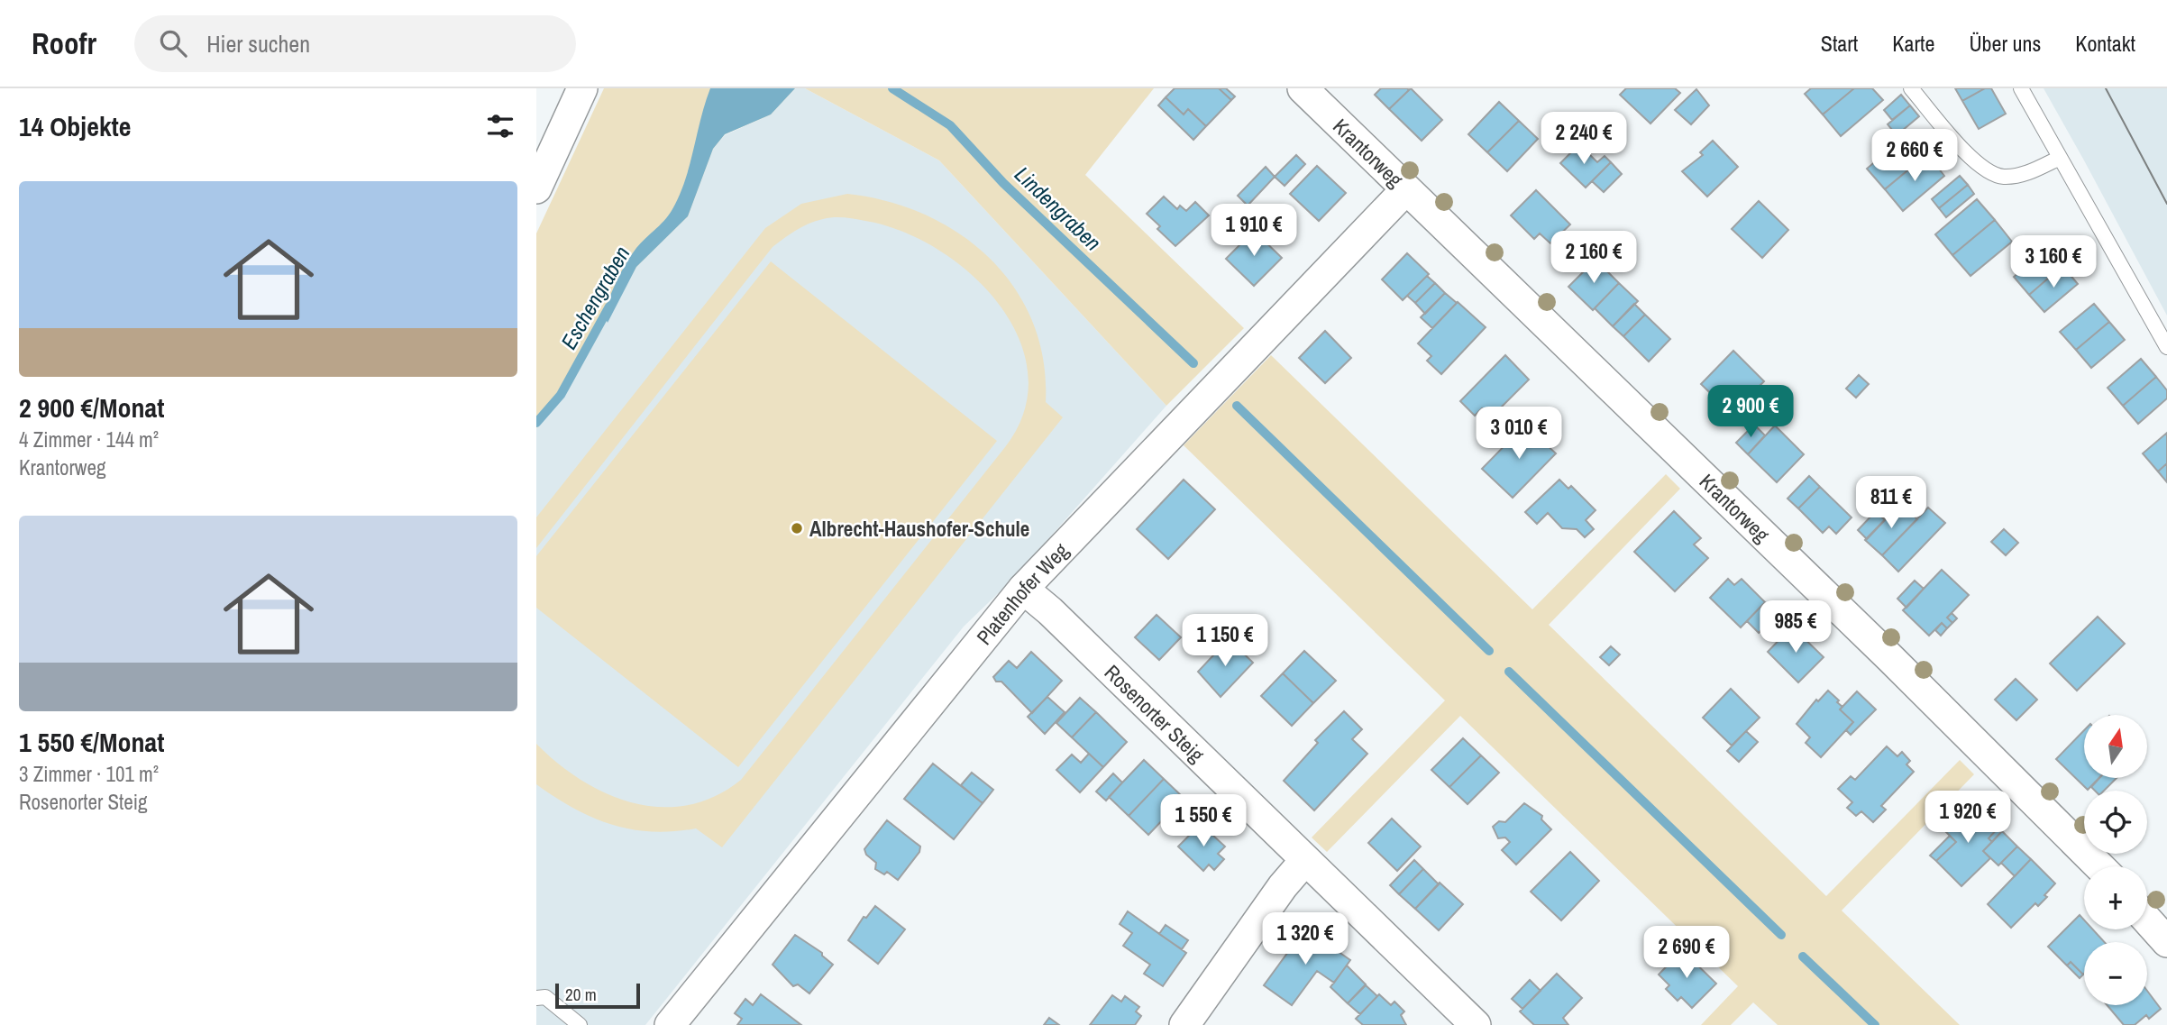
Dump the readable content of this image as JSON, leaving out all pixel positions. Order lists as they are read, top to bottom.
{
  "streets": {
    "street": ["Krantorweg", "Platenhofer Weg", "Rosenorter Steig"]
  },
  "crossings": [
    ["Krantorweg", "Platenhofer Weg"],
    ["Platenhofer Weg", "Rosenorter Steig"]
  ],
  "water": ["Lindengraben", "Eschengraben"],
  "places": ["Albrecht-Haushofer-Schule"],
  "scale_bar": "20 m",
  "north": "top",
  "page": {
    "header": "Roofr",
    "search": "Hier suchen",
    "nav": [
      "Start",
      "Karte",
      "Über uns",
      "Kontakt"
    ],
    "heading": "14 Objekte",
    "price": [
      "2 240 €",
      "2 660 €",
      "1 910 €",
      "2 160 €",
      "3 160 €",
      "2 900 €",
      "3 010 €",
      "811 €",
      "985 €",
      "1 150 €",
      "1 920 €",
      "1 550 €",
      "1 320 €",
      "2 690 €"
    ],
    "list": [
      {
        "name": "2 900 €/Monat",
        "note": "4 Zimmer · 144 m² · Krantorweg"
      },
      {
        "name": "1 550 €/Monat",
        "note": "3 Zimmer · 101 m² · Rosenorter Steig"
      }
    ],
    "map_buttons": ["+", "−"],
    "scale": "20 m"
  }
}
